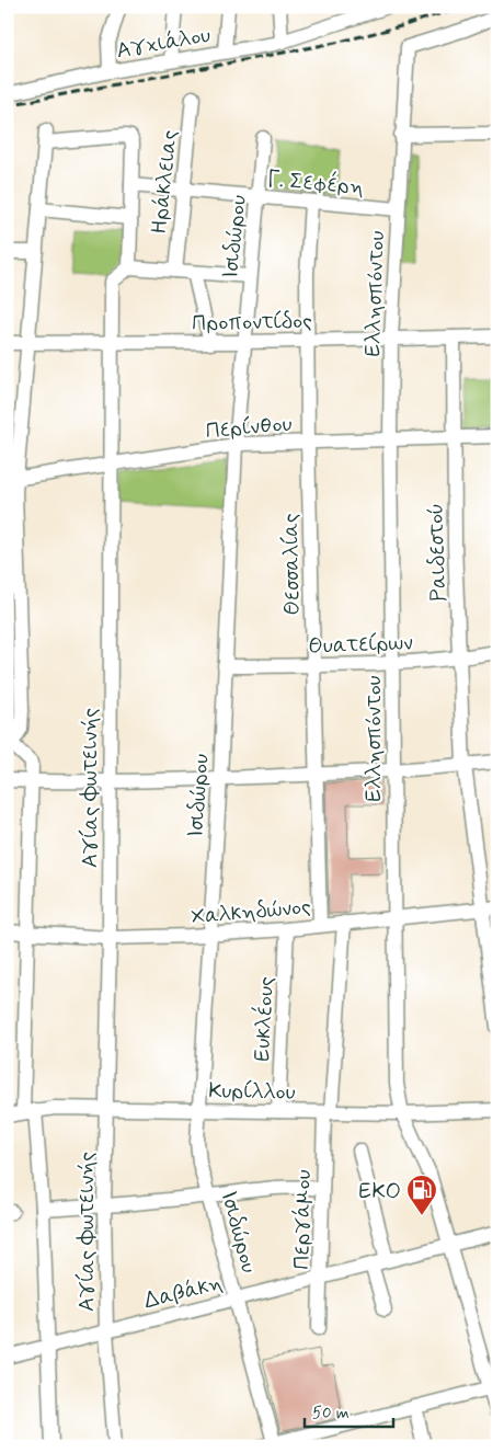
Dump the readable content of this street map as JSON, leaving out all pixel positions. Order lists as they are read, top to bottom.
{
  "streets": {
    "street": [
      "Αγχιάλου",
      "Ηράκλειας",
      "Γ. Σεφέρη",
      "Ισιδώρου",
      "Ελλησπόντου",
      "Προποντίδος",
      "Περίνθου",
      "Ραιδεστού",
      "Θεσσαλίας",
      "Θυατείρων",
      "Αγίας Φωτεινής",
      "Χαλκηδώνος",
      "Ευκλέους",
      "Κυρίλλου",
      "Περγάμου",
      "Δαβάκη"
    ]
  },
  "crossings": [
    ["Ηράκλειας", "Γ. Σεφέρη"],
    ["Γ. Σεφέρη", "Ισιδώρου"],
    ["Γ. Σεφέρη", "Ελλησπόντου"],
    ["Γ. Σεφέρη", "Θεσσαλίας"],
    ["Ισιδώρου", "Προποντίδος"],
    ["Ισιδώρου", "Περίνθου"],
    ["Ισιδώρου", "Θυατείρων"],
    ["Ισιδώρου", "Χαλκηδώνος"],
    ["Ισιδώρου", "Κυρίλλου"],
    ["Ισιδώρου", "Δαβάκη"],
    ["Ελλησπόντου", "Προποντίδος"],
    ["Ελλησπόντου", "Περίνθου"],
    ["Ελλησπόντου", "Θυατείρων"],
    ["Ελλησπόντου", "Χαλκηδώνος"],
    ["Ελλησπόντου", "Κυρίλλου"],
    ["Ελλησπόντου", "Δαβάκη"],
    ["Προποντίδος", "Ραιδεστού"],
    ["Προποντίδος", "Θεσσαλίας"],
    ["Προποντίδος", "Αγίας Φωτεινής"],
    ["Περίνθου", "Ραιδεστού"],
    ["Περίνθου", "Θεσσαλίας"],
    ["Περίνθου", "Αγίας Φωτεινής"],
    ["Ραιδεστού", "Θυατείρων"],
    ["Ραιδεστού", "Χαλκηδώνος"],
    ["Θεσσαλίας", "Θυατείρων"],
    ["Θεσσαλίας", "Χαλκηδώνος"],
    ["Αγίας Φωτεινής", "Χαλκηδώνος"],
    ["Αγίας Φωτεινής", "Κυρίλλου"],
    ["Αγίας Φωτεινής", "Δαβάκη"],
    ["Χαλκηδώνος", "Ευκλέους"],
    ["Χαλκηδώνος", "Περγάμου"],
    ["Ευκλέους", "Κυρίλλου"],
    ["Κυρίλλου", "Περγάμου"],
    ["Περγάμου", "Δαβάκη"]
  ],
  "places": {
    "fuel station": ["ΕΚΟ"]
  },
  "scale_bar": "50 m"
}
